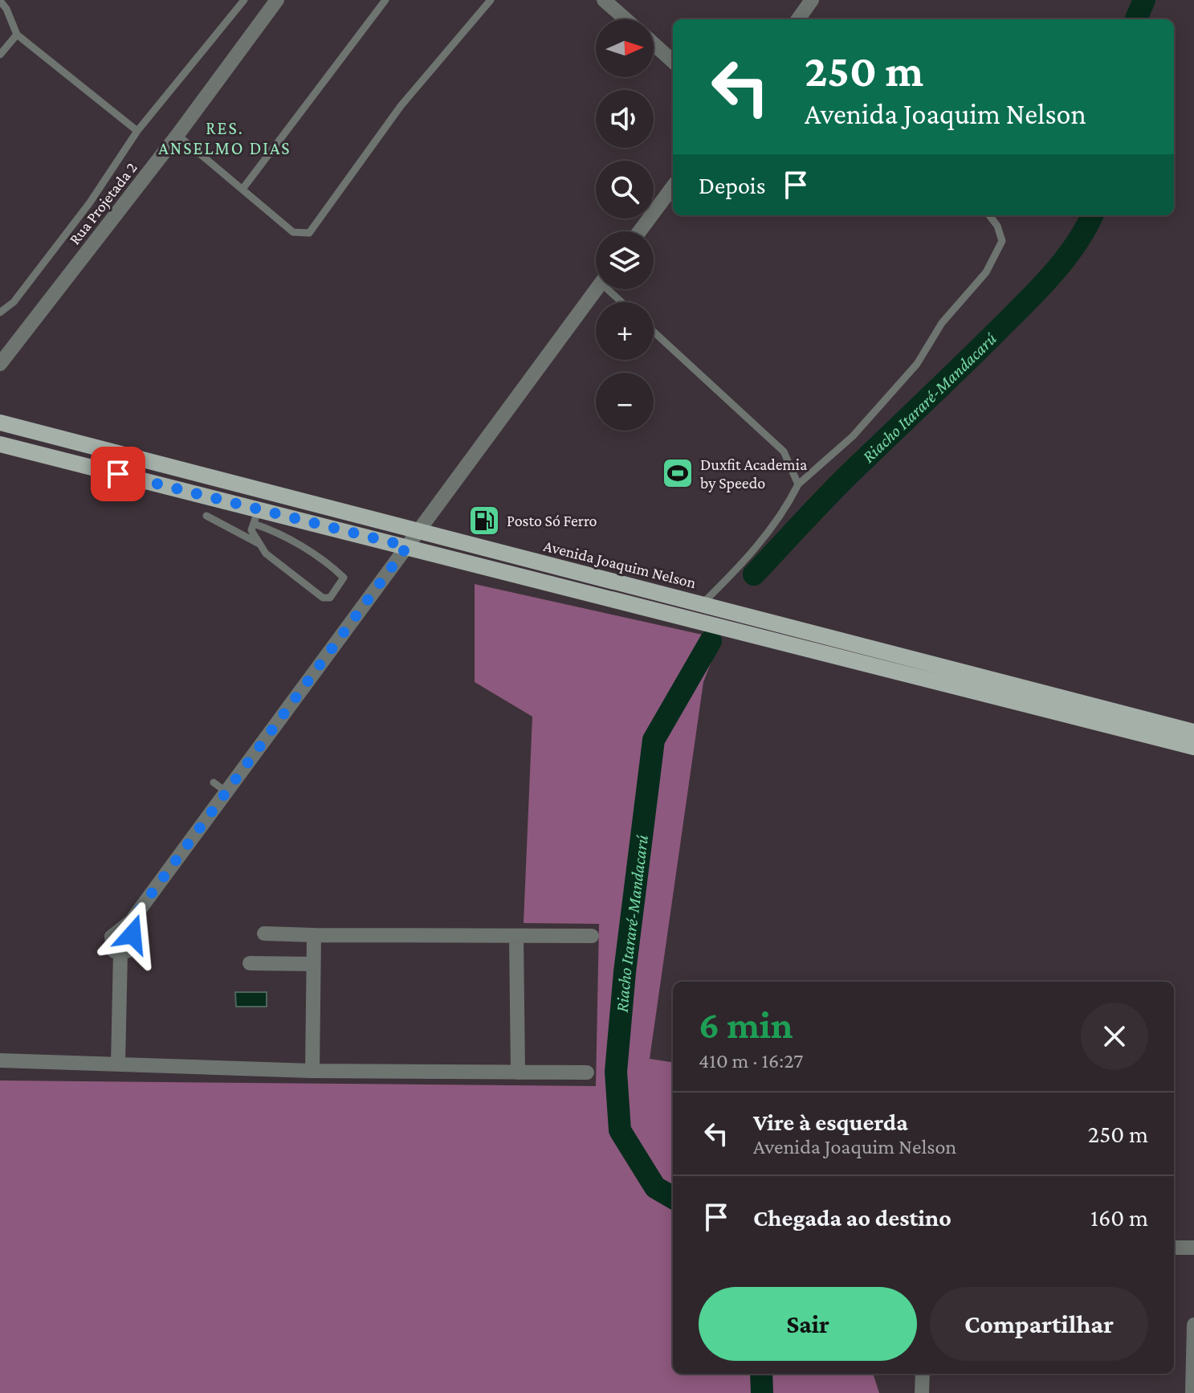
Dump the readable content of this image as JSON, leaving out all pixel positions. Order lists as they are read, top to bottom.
{
  "streets": {
    "main road": ["Avenida Joaquim Nelson"],
    "street": ["Rua Projetada 2"]
  },
  "districts": ["RES. ANSELMO DIAS"],
  "water": ["Riacho Itararé-Mandacarú"],
  "places": {
    "sports": ["Duxfit Academia by Speedo"],
    "fuel station": ["Posto Só Ferro"]
  },
  "north": "right",
  "page": {
    "map_buttons": ["+", "−"],
    "turn": ["250 m", "Avenida Joaquim Nelson"],
    "then": "Depois",
    "heading": ["6 min", "410 m · 16:27"],
    "list": [
      {
        "name": "Vire à esquerda",
        "note": "Avenida Joaquim Nelson",
        "value": "250 m"
      },
      {
        "name": "Chegada ao destino",
        "value": "160 m"
      }
    ],
    "buttons": ["Sair", "Compartilhar"]
  }
}
